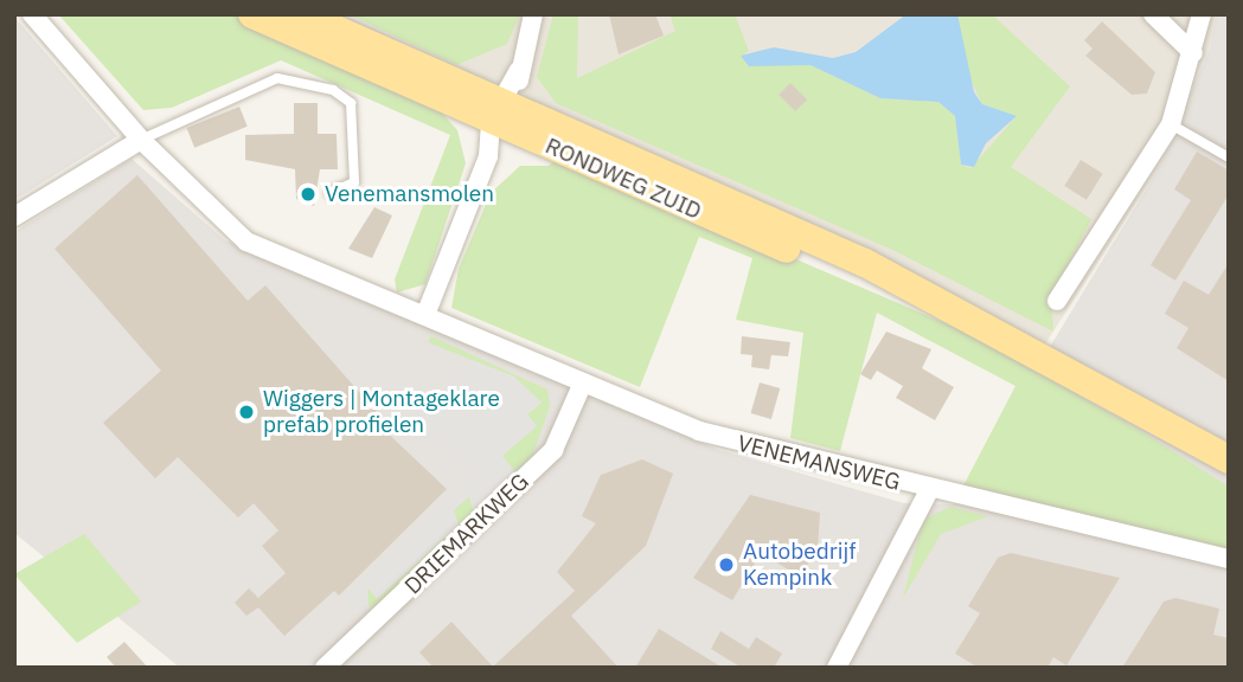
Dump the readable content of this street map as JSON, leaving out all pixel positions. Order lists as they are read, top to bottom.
{
  "streets": {
    "main road": ["RONDWEG ZUID"],
    "street": ["VENEMANSWEG", "DRIEMARKWEG"]
  },
  "crossings": [
    ["VENEMANSWEG", "DRIEMARKWEG"]
  ],
  "places": ["Venemansmolen", "Wiggers | Montageklare prefab profielen", "Autobedrijf Kempink"]
}
